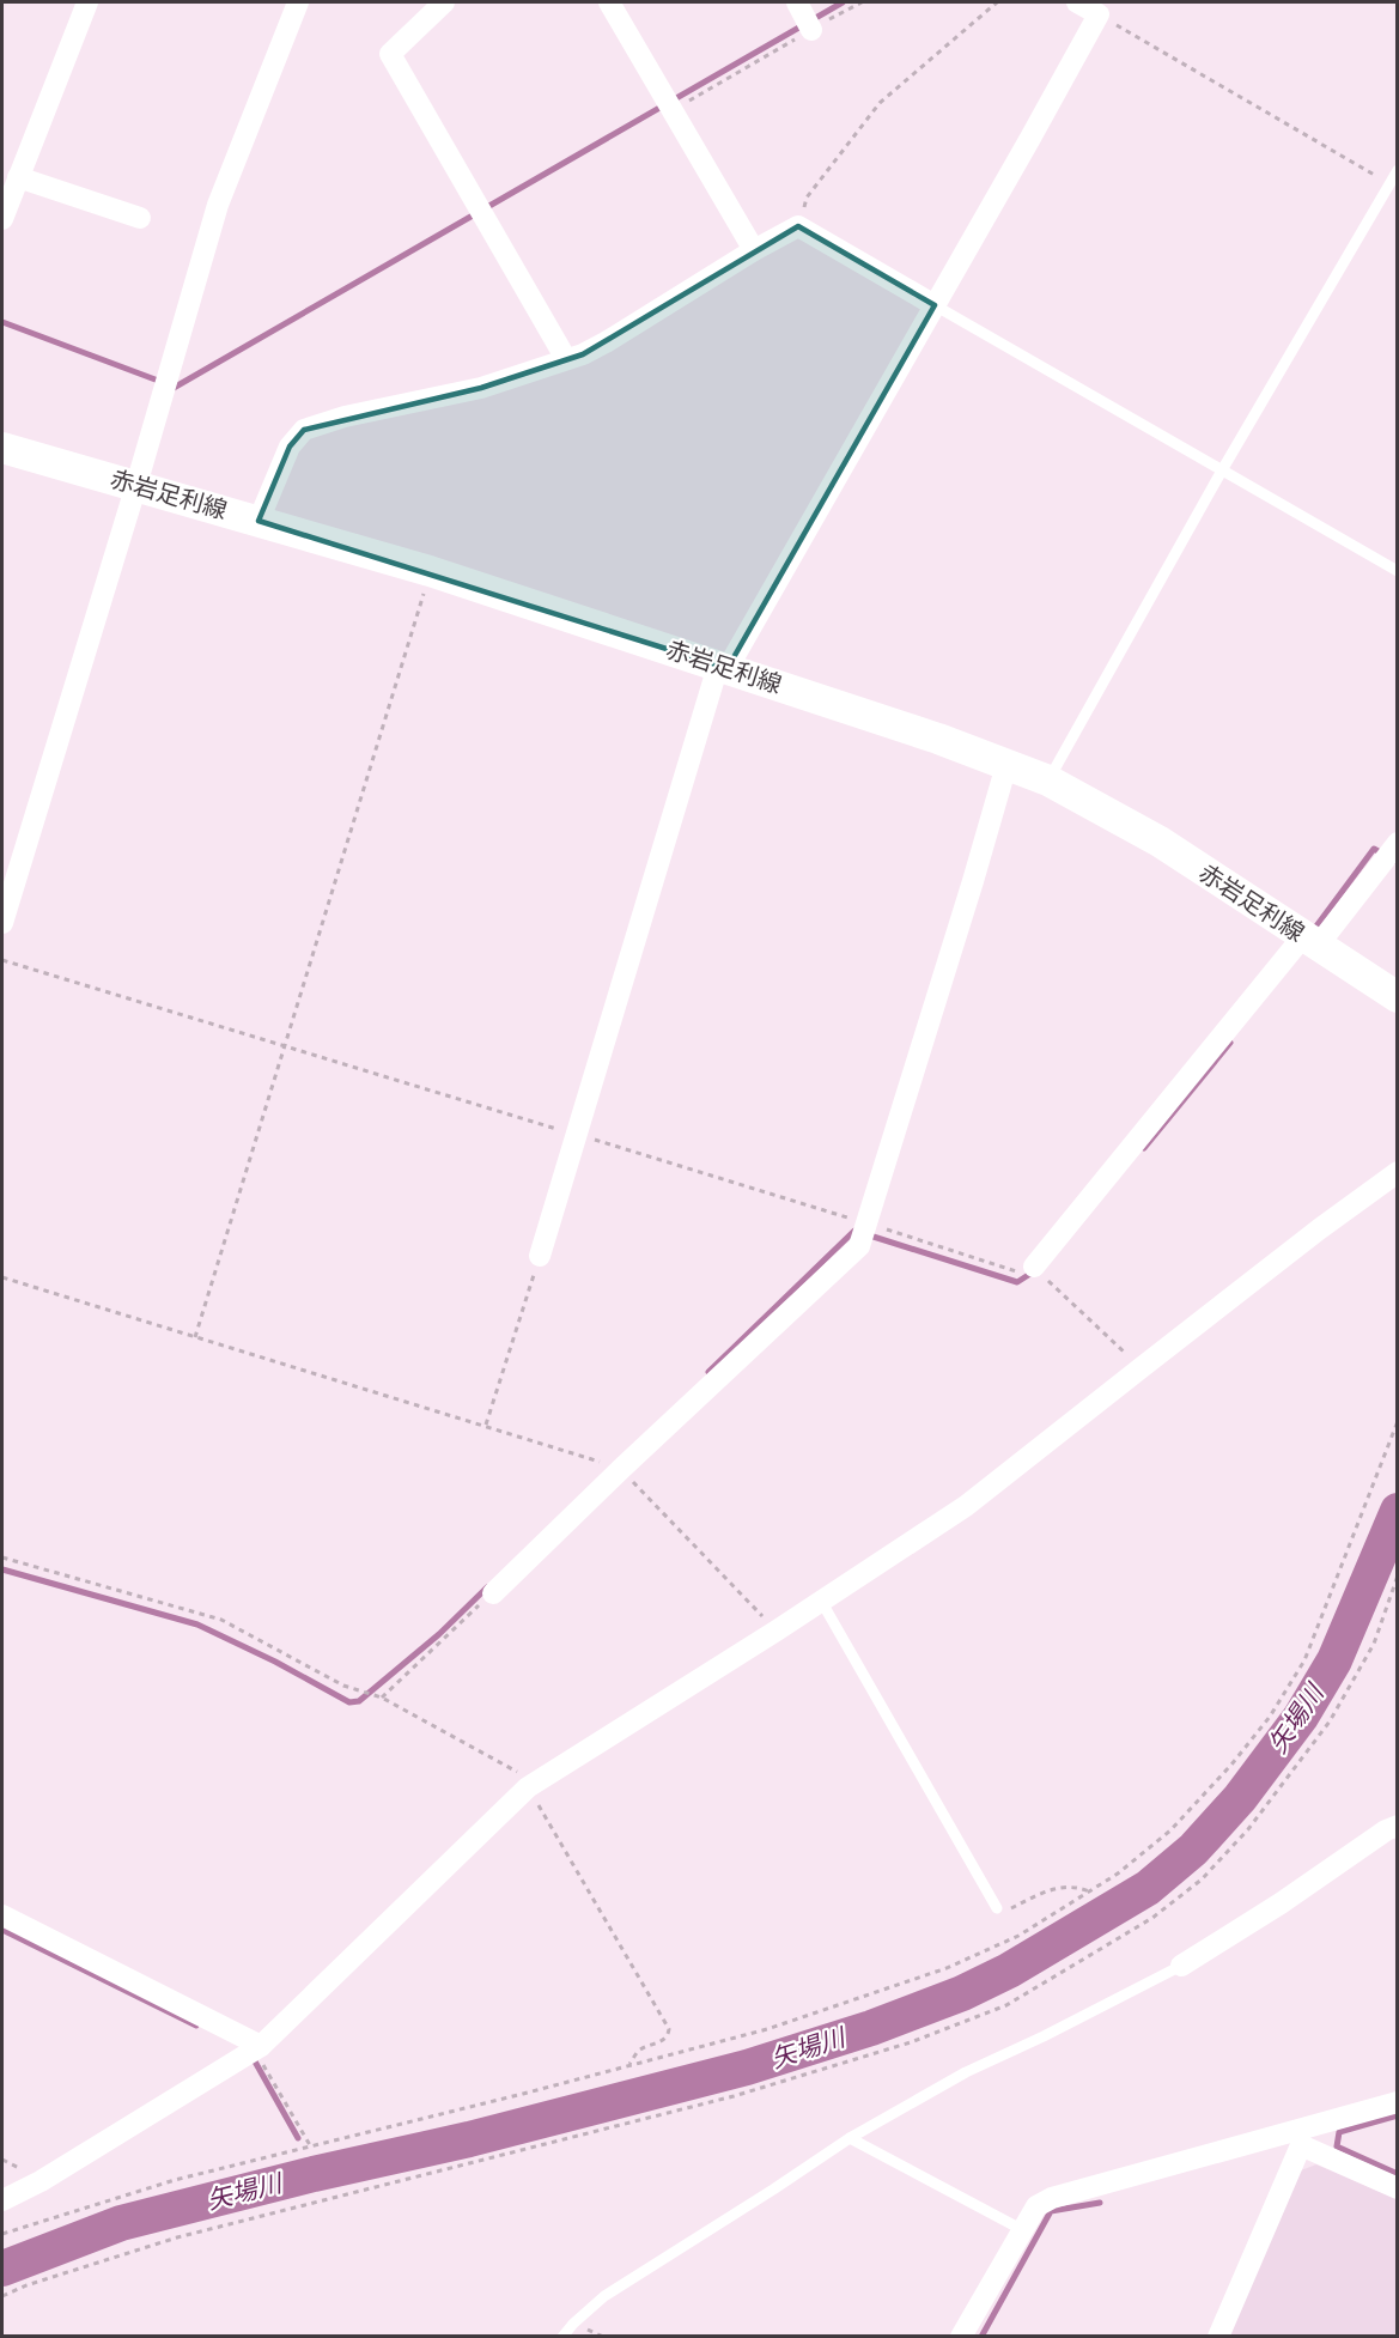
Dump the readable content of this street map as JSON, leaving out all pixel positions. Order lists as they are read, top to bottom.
{
  "streets": {
    "main road": ["赤岩足利線"]
  },
  "water": ["矢場川"]
}
